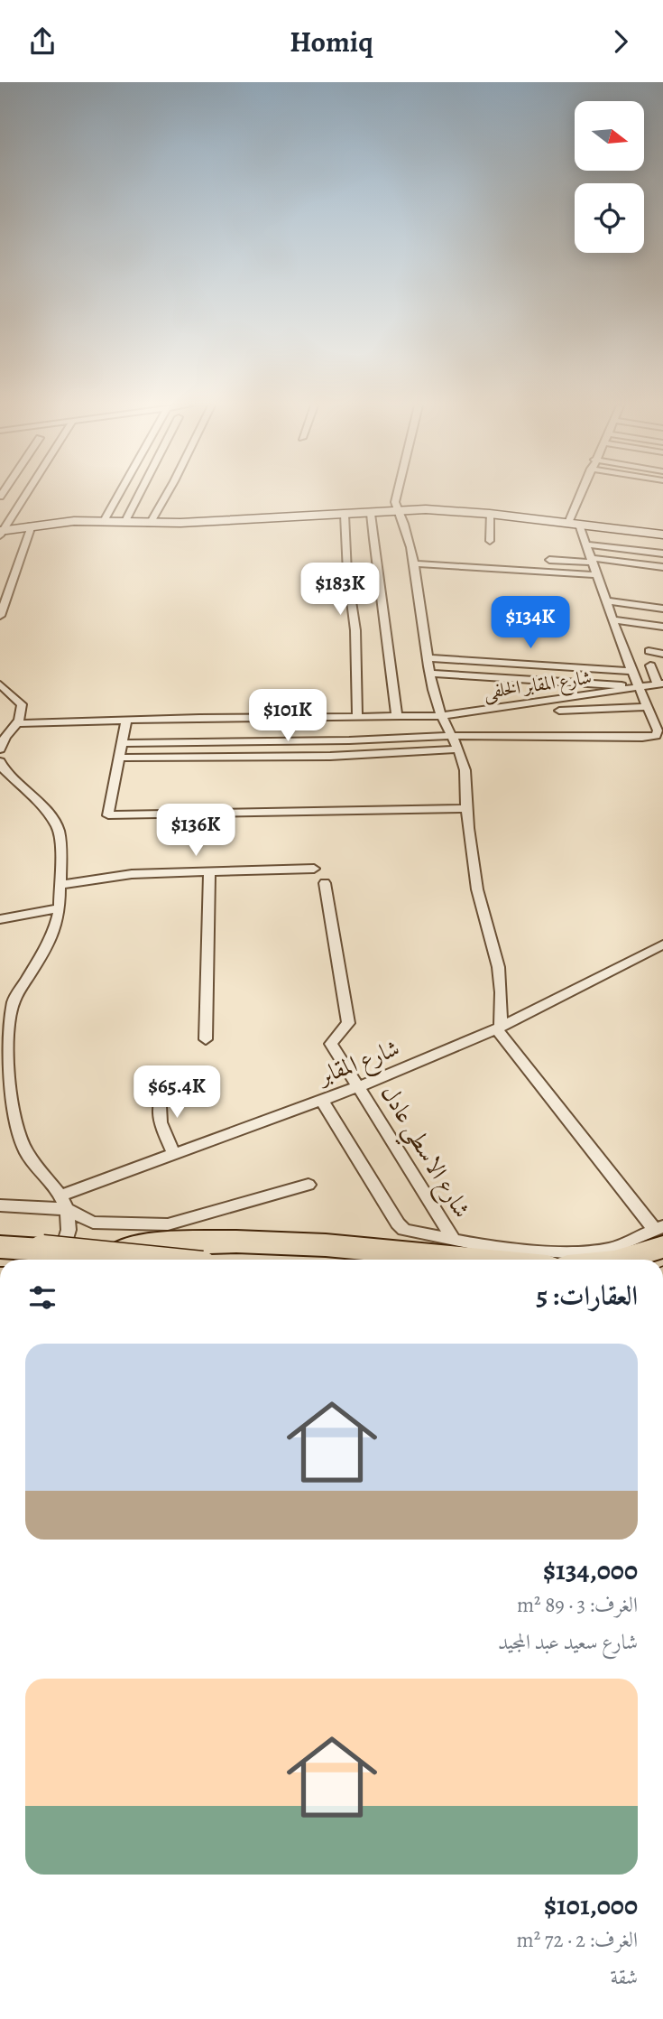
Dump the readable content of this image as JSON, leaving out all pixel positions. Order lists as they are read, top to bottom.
{
  "streets": {
    "street": ["شارع المقابر الخلفى", "شارع المقابر", "شارع الاسطي عادل"]
  },
  "crossings": [
    ["شارع المقابر", "شارع الاسطي عادل"]
  ],
  "north": "right",
  "page": {
    "header": "Homiq",
    "price": [
      "$183K",
      "$134K",
      "$101K",
      "$136K",
      "$65.4K"
    ],
    "heading": "العقارات: 5",
    "list": [
      {
        "name": "$134,000",
        "note": "الغرف: 3 · 89 m² · شارع سعيد عبد المجيد"
      },
      {
        "name": "$101,000",
        "note": "الغرف: 2 · 72 m² · شقة"
      }
    ]
  }
}
